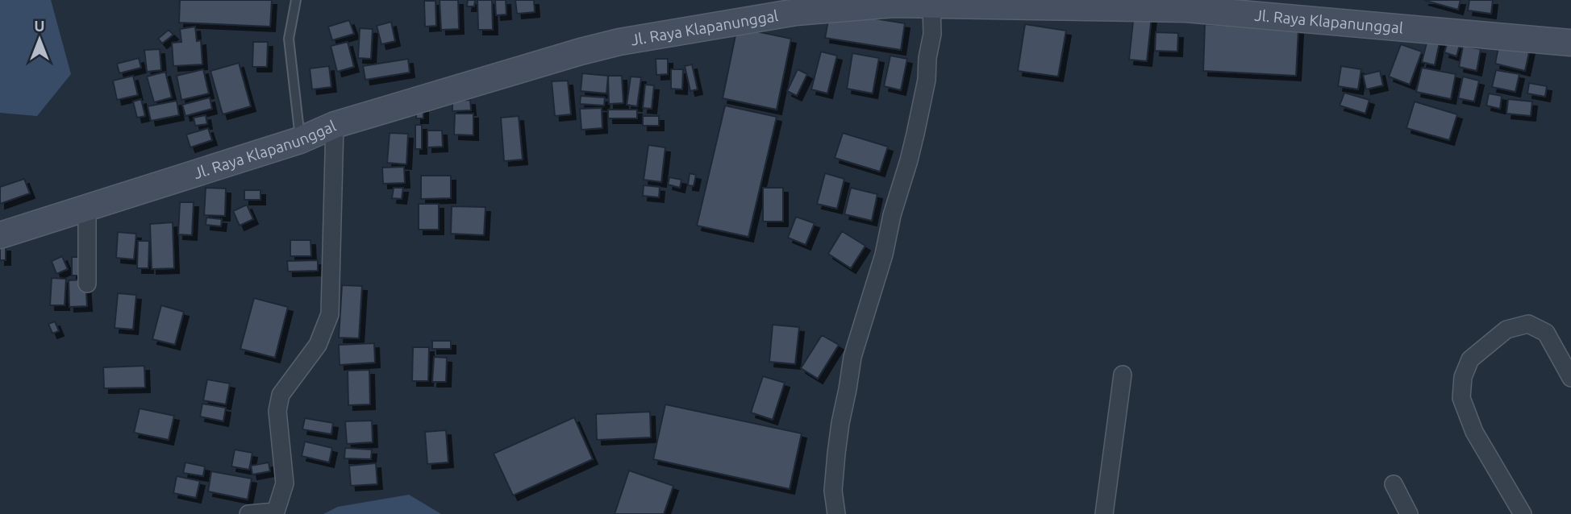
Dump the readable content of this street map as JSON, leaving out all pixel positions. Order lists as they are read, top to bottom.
{
  "streets": {
    "street": ["Jl. Raya Klapanunggal"]
  },
  "north": "top"
}
